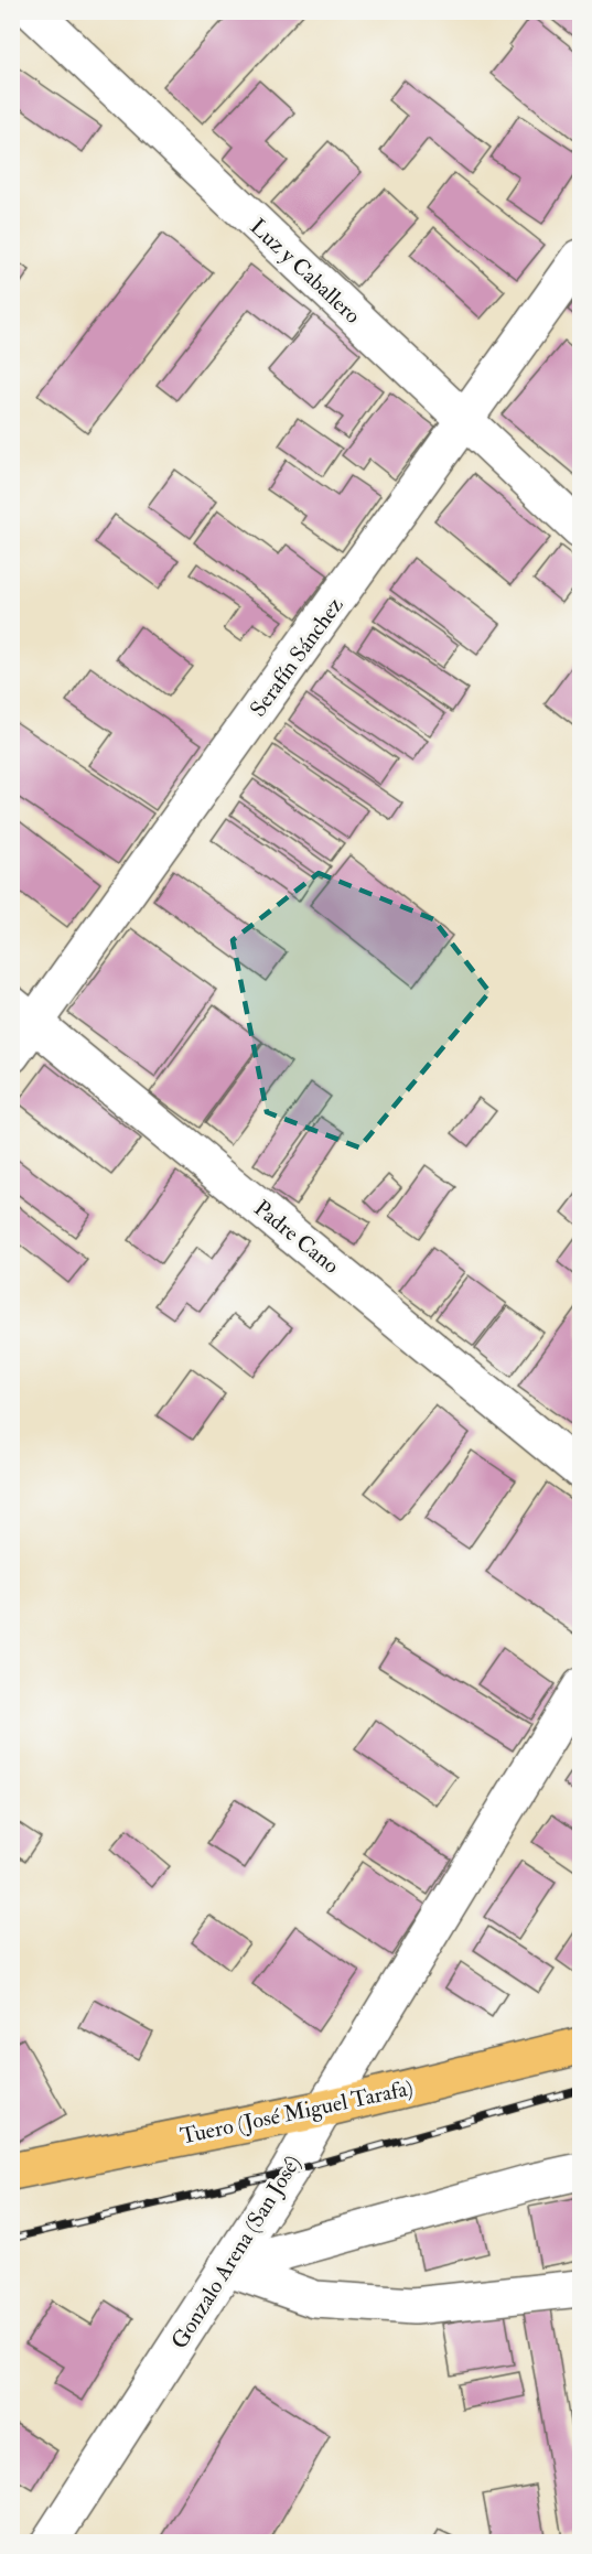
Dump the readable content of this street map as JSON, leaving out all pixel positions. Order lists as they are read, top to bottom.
{
  "streets": {
    "main road": ["Tuero (José Miguel Tarafa)"],
    "street": [
      "Luz y Caballero",
      "Serafín Sánchez",
      "Padre Cano",
      "Gonzalo Arena (San José)"
    ]
  },
  "crossings": [
    ["Luz y Caballero", "Serafín Sánchez"],
    ["Serafín Sánchez", "Padre Cano"],
    ["Tuero (José Miguel Tarafa)", "Gonzalo Arena (San José)"]
  ]
}
